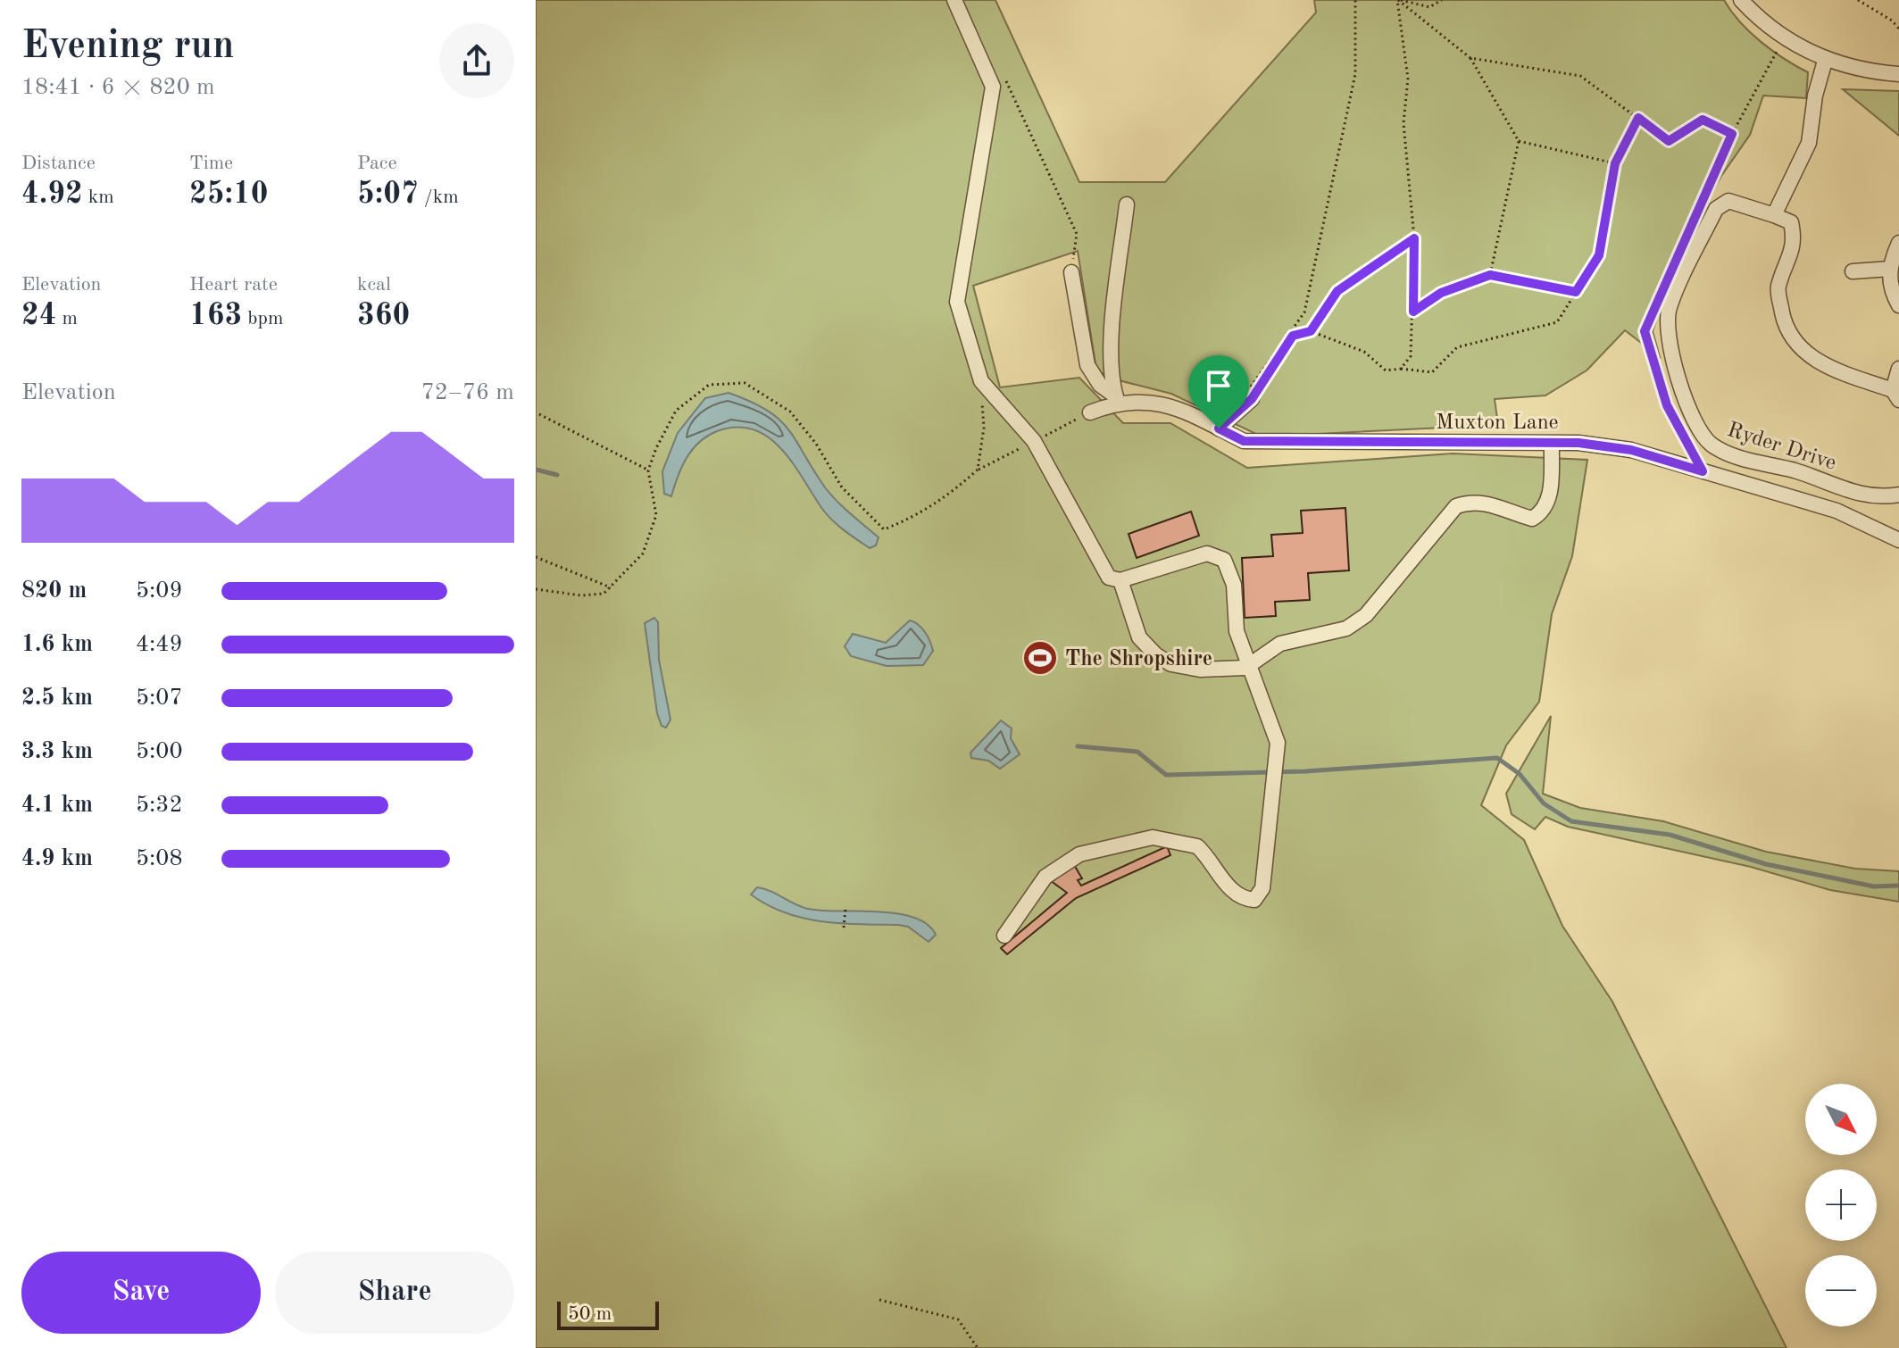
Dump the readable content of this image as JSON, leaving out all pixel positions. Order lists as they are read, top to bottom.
{
  "streets": {
    "street": ["Muxton Lane", "Ryder Drive"]
  },
  "places": {
    "sports": ["The Shropshire"]
  },
  "scale_bar": "50 m",
  "north": "bottom right",
  "page": {
    "heading": ["Evening run", "18:41 · 6 × 820 m"],
    "stats": [
      ["Distance", "4.92 km"],
      ["Time", "25:10"],
      ["Pace", "5:07 /km"],
      ["Elevation", "24 m"],
      ["Heart rate", "163 bpm"],
      ["kcal", "360"]
    ],
    "chart": ["Elevation", "72–76 m"],
    "list": [
      {
        "name": "820 m",
        "note": "5:09"
      },
      {
        "name": "1.6 km",
        "note": "4:49"
      },
      {
        "name": "2.5 km",
        "note": "5:07"
      },
      {
        "name": "3.3 km",
        "note": "5:00"
      },
      {
        "name": "4.1 km",
        "note": "5:32"
      },
      {
        "name": "4.9 km",
        "note": "5:08"
      }
    ],
    "map_buttons": ["+", "−"],
    "buttons": ["Save", "Share"],
    "scale": "50 m"
  }
}
